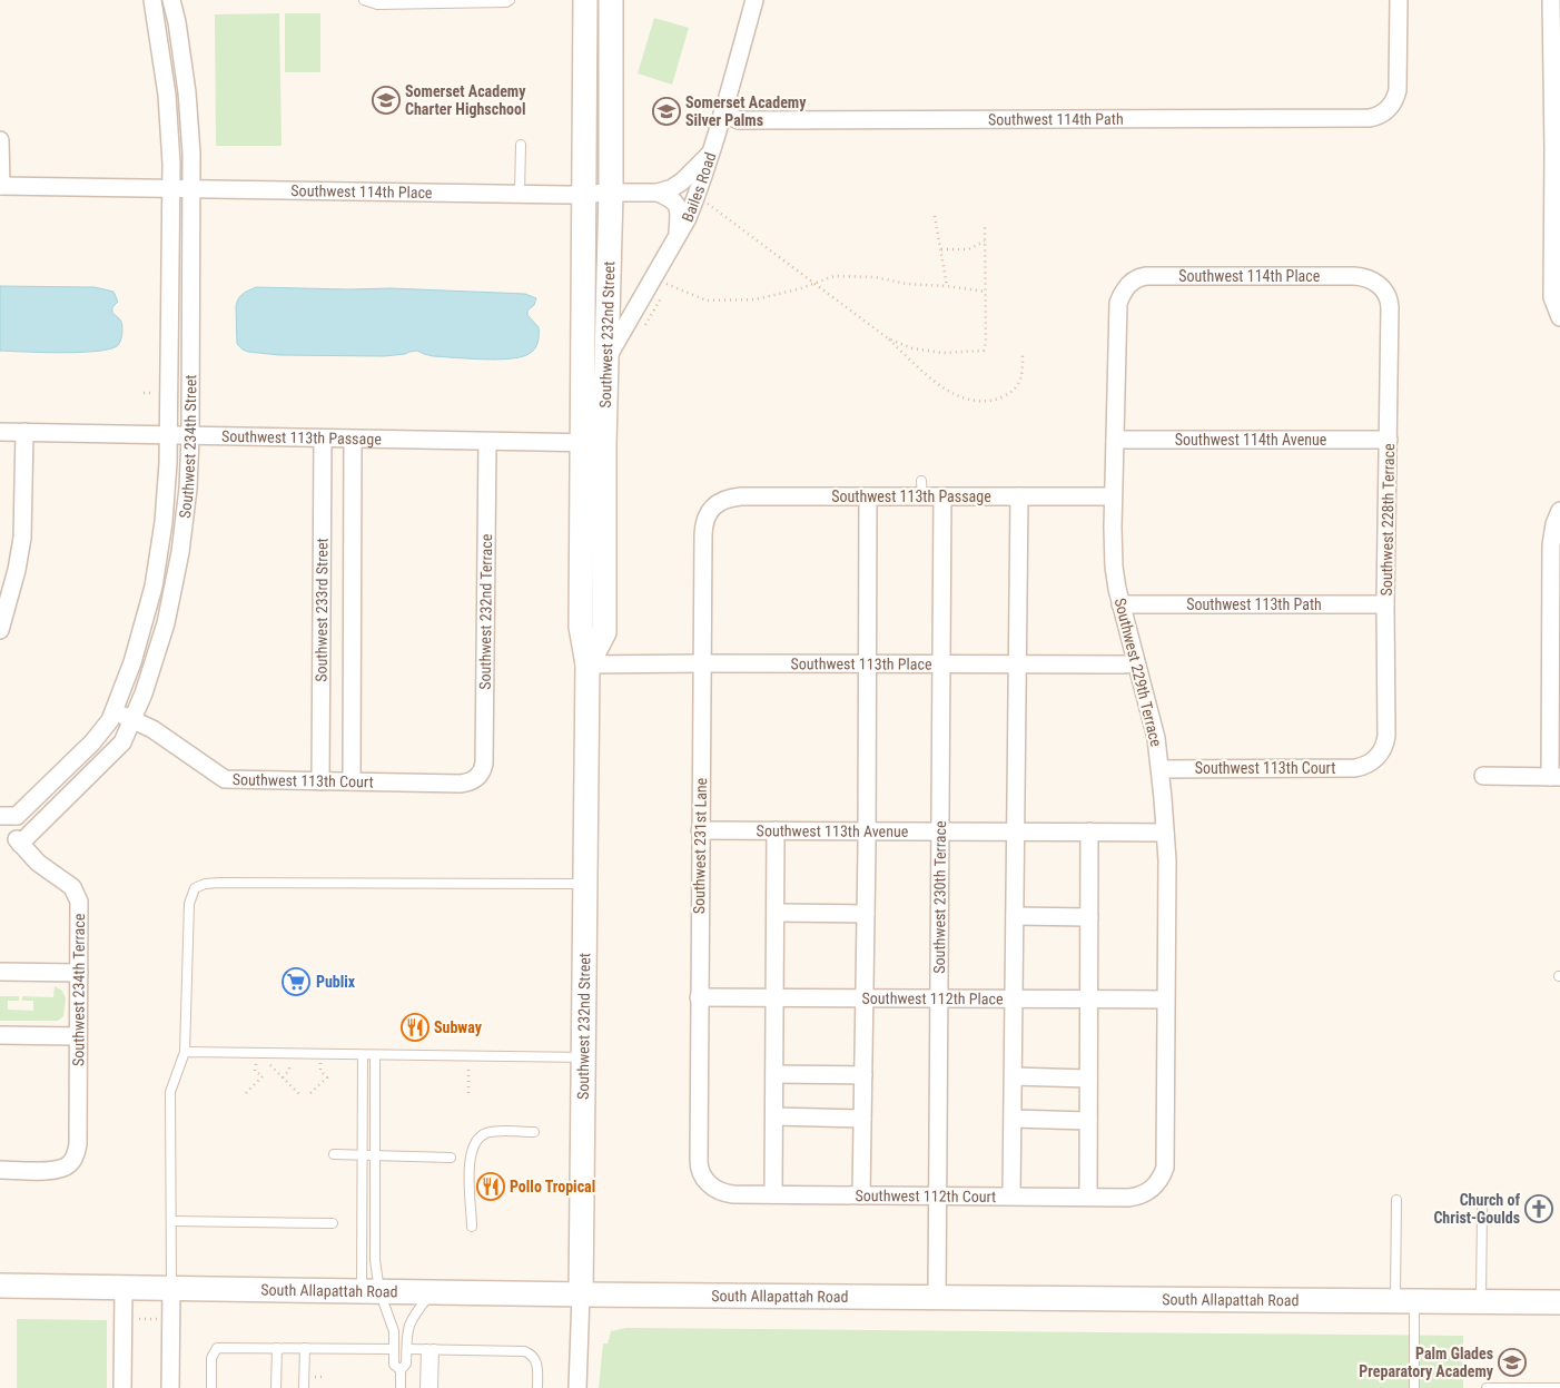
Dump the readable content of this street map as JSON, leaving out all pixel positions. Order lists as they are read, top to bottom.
{
  "streets": {
    "street": [
      "Southwest 114th Path",
      "Bailes Road",
      "Southwest 114th Place",
      "Southwest 232nd Street",
      "Southwest 113th Passage",
      "Southwest 114th Avenue",
      "Southwest 234th Street",
      "Southwest 228th Terrace",
      "Southwest 113th Path",
      "Southwest 233rd Street",
      "Southwest 232nd Terrace",
      "Southwest 113th Place",
      "Southwest 229th Terrace",
      "Southwest 113th Court",
      "Southwest 113th Avenue",
      "Southwest 231st Lane",
      "Southwest 230th Terrace",
      "Southwest 234th Terrace",
      "Southwest 112th Place",
      "Southwest 112th Court",
      "South Allapattah Road"
    ]
  },
  "crossings": [
    ["Southwest 114th Path", "Bailes Road"],
    ["Bailes Road", "Southwest 114th Place"],
    ["Bailes Road", "Southwest 232nd Street"],
    ["Southwest 114th Place", "Southwest 232nd Street"],
    ["Southwest 114th Place", "Southwest 234th Street"],
    ["Southwest 114th Place", "Southwest 228th Terrace"],
    ["Southwest 114th Place", "Southwest 229th Terrace"],
    ["Southwest 232nd Street", "Southwest 113th Passage"],
    ["Southwest 232nd Street", "Southwest 113th Place"],
    ["Southwest 232nd Street", "South Allapattah Road"],
    ["Southwest 113th Passage", "Southwest 234th Street"],
    ["Southwest 113th Passage", "Southwest 233rd Street"],
    ["Southwest 113th Passage", "Southwest 232nd Terrace"],
    ["Southwest 113th Passage", "Southwest 229th Terrace"],
    ["Southwest 113th Passage", "Southwest 231st Lane"],
    ["Southwest 113th Passage", "Southwest 230th Terrace"],
    ["Southwest 114th Avenue", "Southwest 228th Terrace"],
    ["Southwest 114th Avenue", "Southwest 229th Terrace"],
    ["Southwest 234th Street", "Southwest 113th Court"],
    ["Southwest 234th Street", "Southwest 234th Terrace"],
    ["Southwest 228th Terrace", "Southwest 113th Path"],
    ["Southwest 228th Terrace", "Southwest 113th Court"],
    ["Southwest 113th Path", "Southwest 229th Terrace"],
    ["Southwest 233rd Street", "Southwest 113th Court"],
    ["Southwest 232nd Terrace", "Southwest 113th Court"],
    ["Southwest 113th Place", "Southwest 229th Terrace"],
    ["Southwest 113th Place", "Southwest 231st Lane"],
    ["Southwest 113th Place", "Southwest 230th Terrace"],
    ["Southwest 229th Terrace", "Southwest 113th Court"],
    ["Southwest 229th Terrace", "Southwest 113th Avenue"],
    ["Southwest 229th Terrace", "Southwest 112th Place"],
    ["Southwest 229th Terrace", "Southwest 112th Court"],
    ["Southwest 113th Avenue", "Southwest 231st Lane"],
    ["Southwest 113th Avenue", "Southwest 230th Terrace"],
    ["Southwest 231st Lane", "Southwest 112th Place"],
    ["Southwest 231st Lane", "Southwest 112th Court"],
    ["Southwest 230th Terrace", "Southwest 112th Place"],
    ["Southwest 230th Terrace", "Southwest 112th Court"],
    ["Southwest 230th Terrace", "South Allapattah Road"]
  ],
  "places": {
    "school or university": ["Somerset Academy Charter Highschool", "Somerset Academy Silver Palms", "Palm Glades Preparatory Academy"],
    "supermarket": ["Publix"],
    "restaurant": ["Subway", "Pollo Tropical"],
    "church": ["Church of Christ-Goulds"]
  }
}
